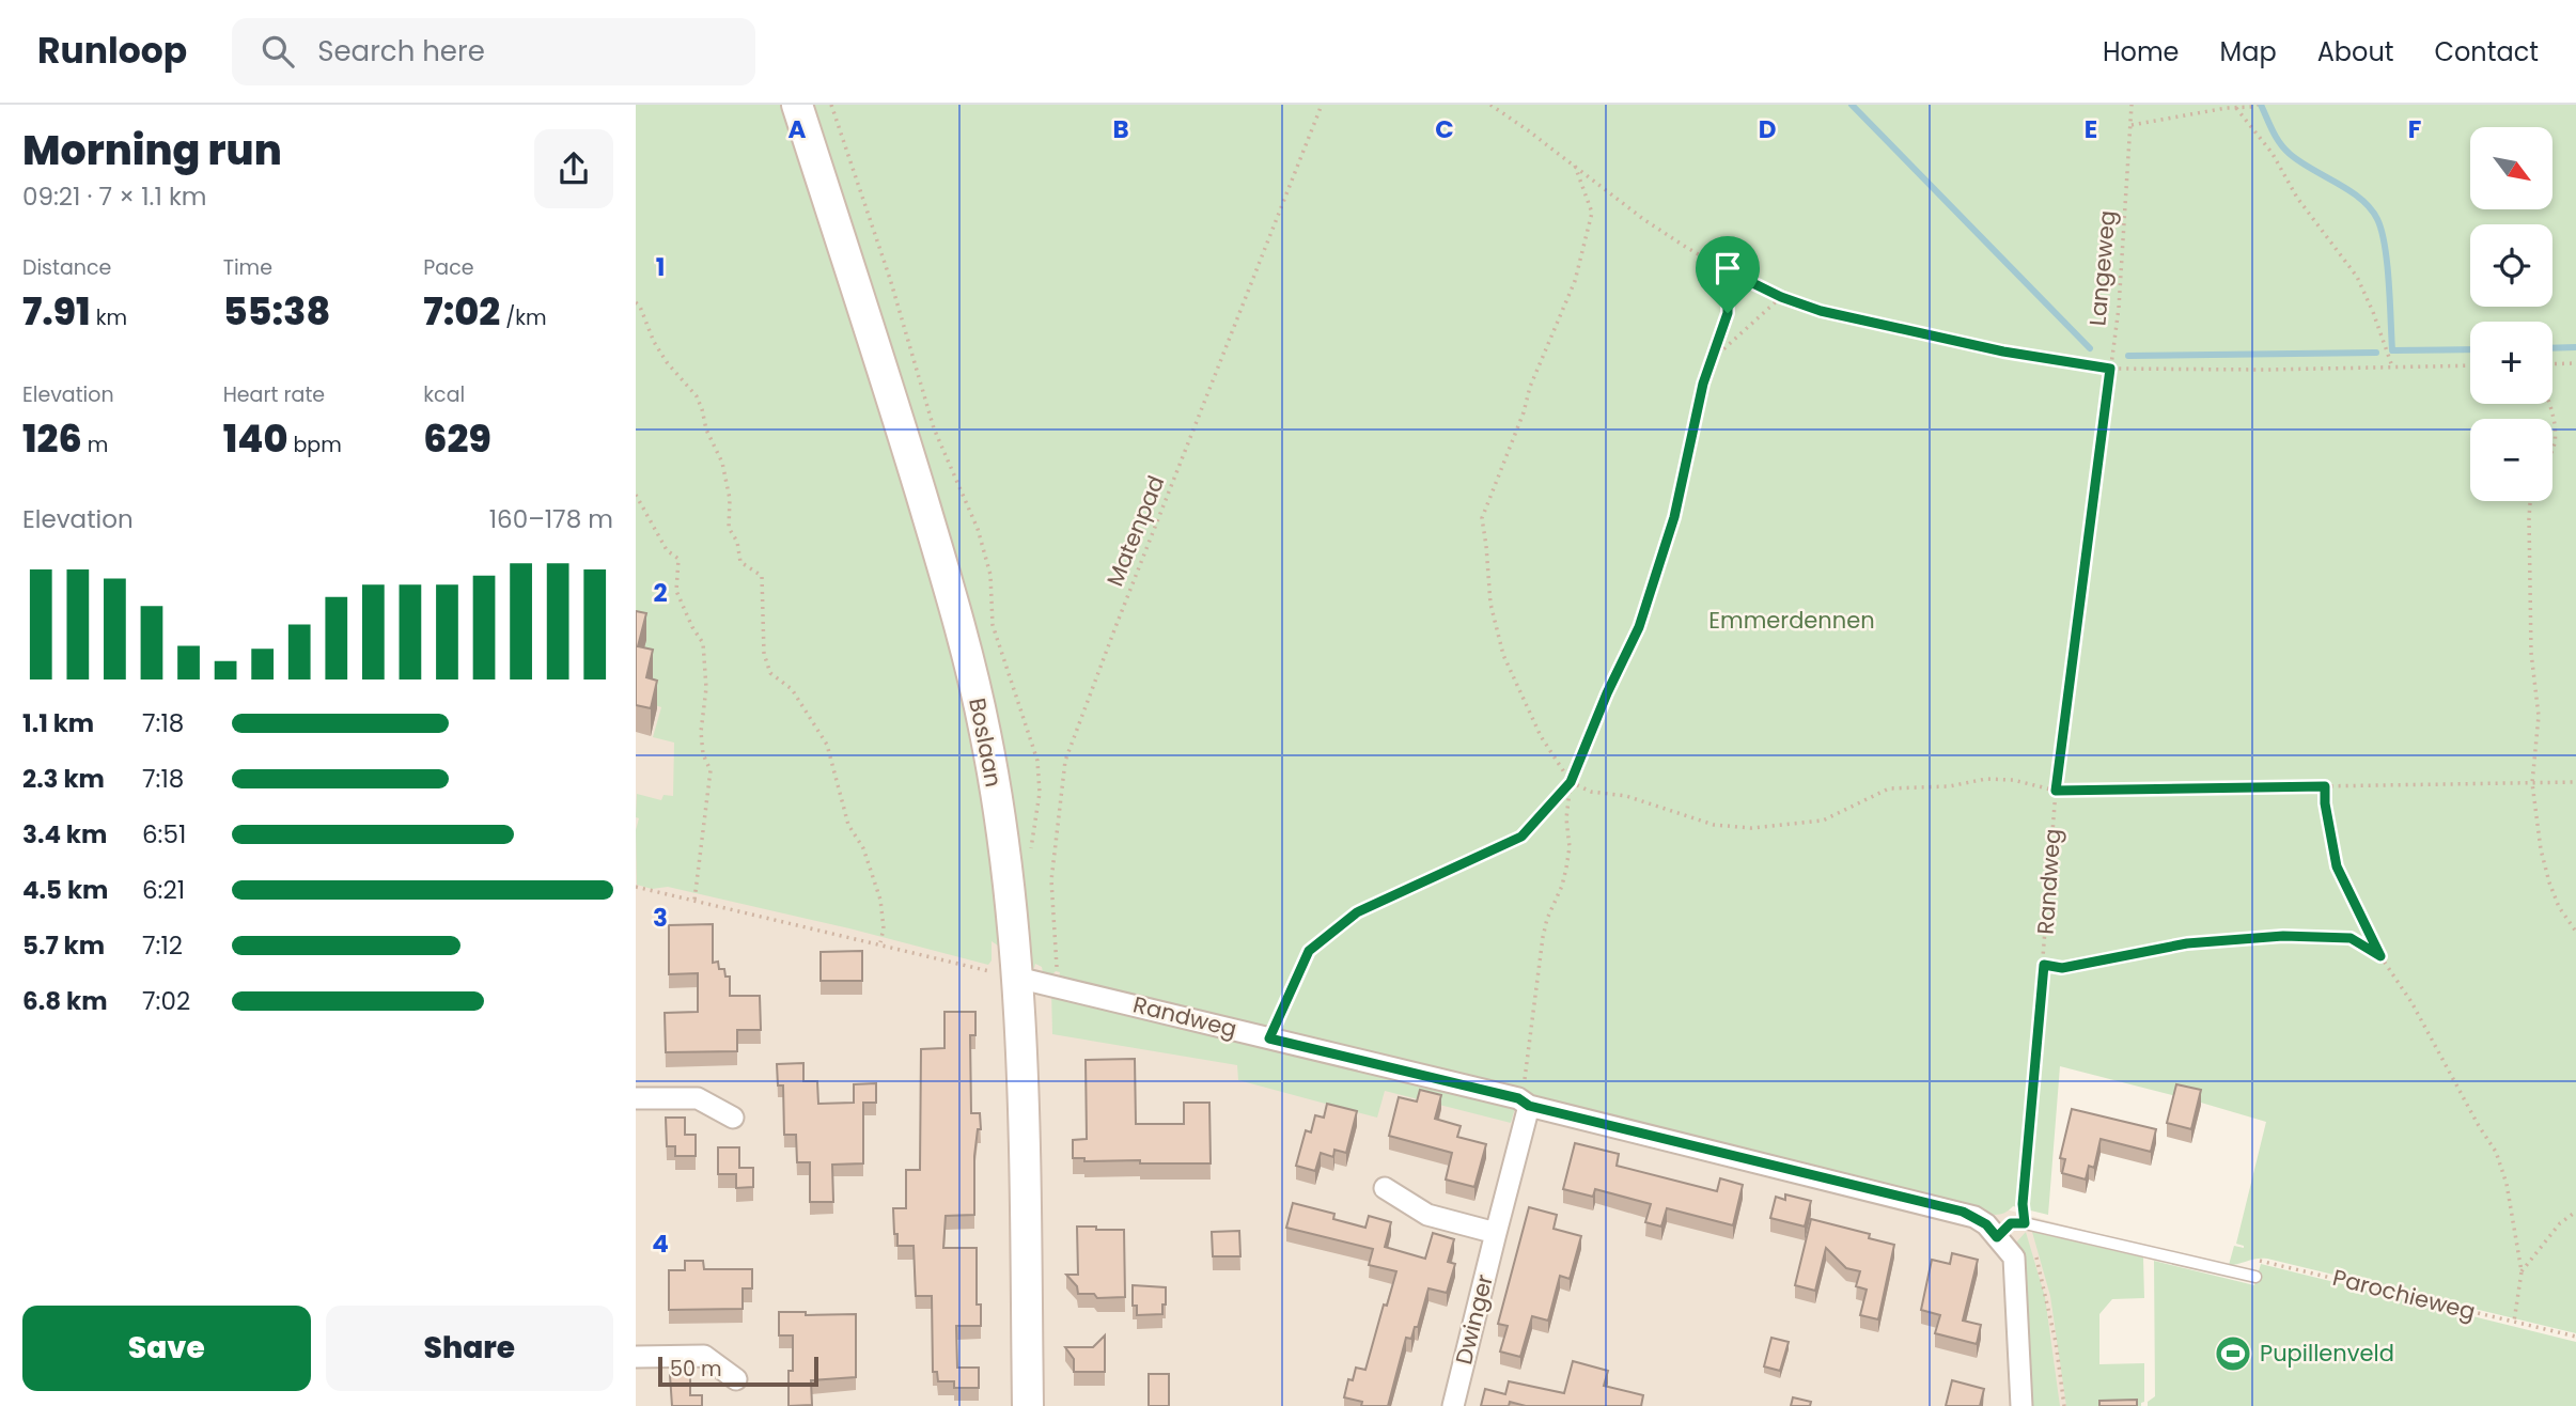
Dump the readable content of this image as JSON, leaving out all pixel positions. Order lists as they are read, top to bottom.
{
  "streets": {
    "main road": ["Boslaan"],
    "street": ["Randweg", "Dwinger"],
    "path": ["Langeweg", "Matenpad", "Parochieweg"]
  },
  "crossings": [
    ["Langeweg", "Randweg"],
    ["Matenpad", "Randweg"],
    ["Boslaan", "Randweg"],
    ["Randweg", "Dwinger"]
  ],
  "parks": ["Emmerdennen"],
  "places": {
    "sports": ["Pupillenveld"]
  },
  "scale_bar": "50 m",
  "north": "bottom right",
  "page": {
    "header": "Runloop",
    "search": "Search here",
    "nav": [
      "Home",
      "Map",
      "About",
      "Contact"
    ],
    "heading": ["Morning run", "09:21 · 7 × 1.1 km"],
    "map_buttons": ["+", "−"],
    "stats": [
      ["Distance", "7.91 km"],
      ["Time", "55:38"],
      ["Pace", "7:02 /km"],
      ["Elevation", "126 m"],
      ["Heart rate", "140 bpm"],
      ["kcal", "629"]
    ],
    "chart": ["Elevation", "160–178 m"],
    "list": [
      {
        "name": "1.1 km",
        "note": "7:18"
      },
      {
        "name": "2.3 km",
        "note": "7:18"
      },
      {
        "name": "3.4 km",
        "note": "6:51"
      },
      {
        "name": "4.5 km",
        "note": "6:21"
      },
      {
        "name": "5.7 km",
        "note": "7:12"
      },
      {
        "name": "6.8 km",
        "note": "7:02"
      }
    ],
    "buttons": ["Save", "Share"],
    "scale": "50 m"
  },
  "grid": {
    "columns": [
      "A",
      "B",
      "C",
      "D",
      "E",
      "F"
    ],
    "rows": [
      "1",
      "2",
      "3",
      "4"
    ]
  }
}
